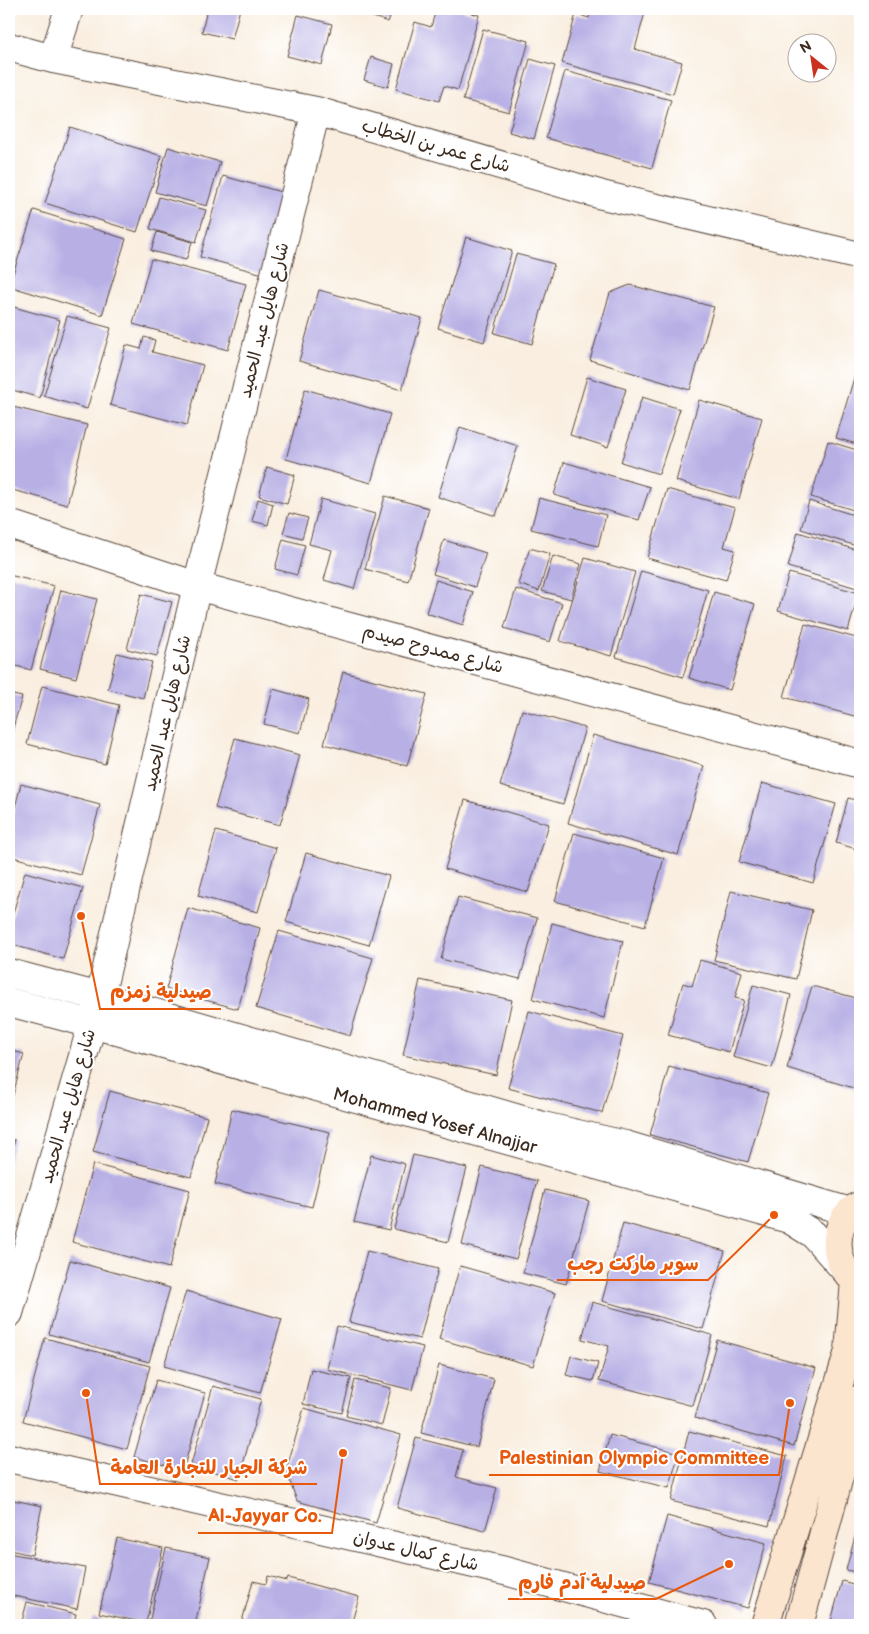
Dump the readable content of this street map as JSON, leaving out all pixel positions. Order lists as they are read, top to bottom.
{
  "streets": {
    "street": [
      "شارع عمر بن الخطاب",
      "شارع هايل عبد الحميد",
      "شارع ممدوح صيدم",
      "Mohammed Yosef Alnajjar",
      "شارع كمال عدوان"
    ]
  },
  "crossings": [
    ["شارع عمر بن الخطاب", "شارع هايل عبد الحميد"],
    ["شارع هايل عبد الحميد", "شارع ممدوح صيدم"],
    ["شارع هايل عبد الحميد", "Mohammed Yosef Alnajjar"]
  ],
  "places": [
    "صيدلية زمزم",
    "سوبر ماركت رجب",
    "شركة الجيار للتجارة العامة",
    "Palestinian Olympic Committee",
    "Al-Jayyar Co.",
    "صيدلية آدم فارم"
  ],
  "north": "top left"
}
